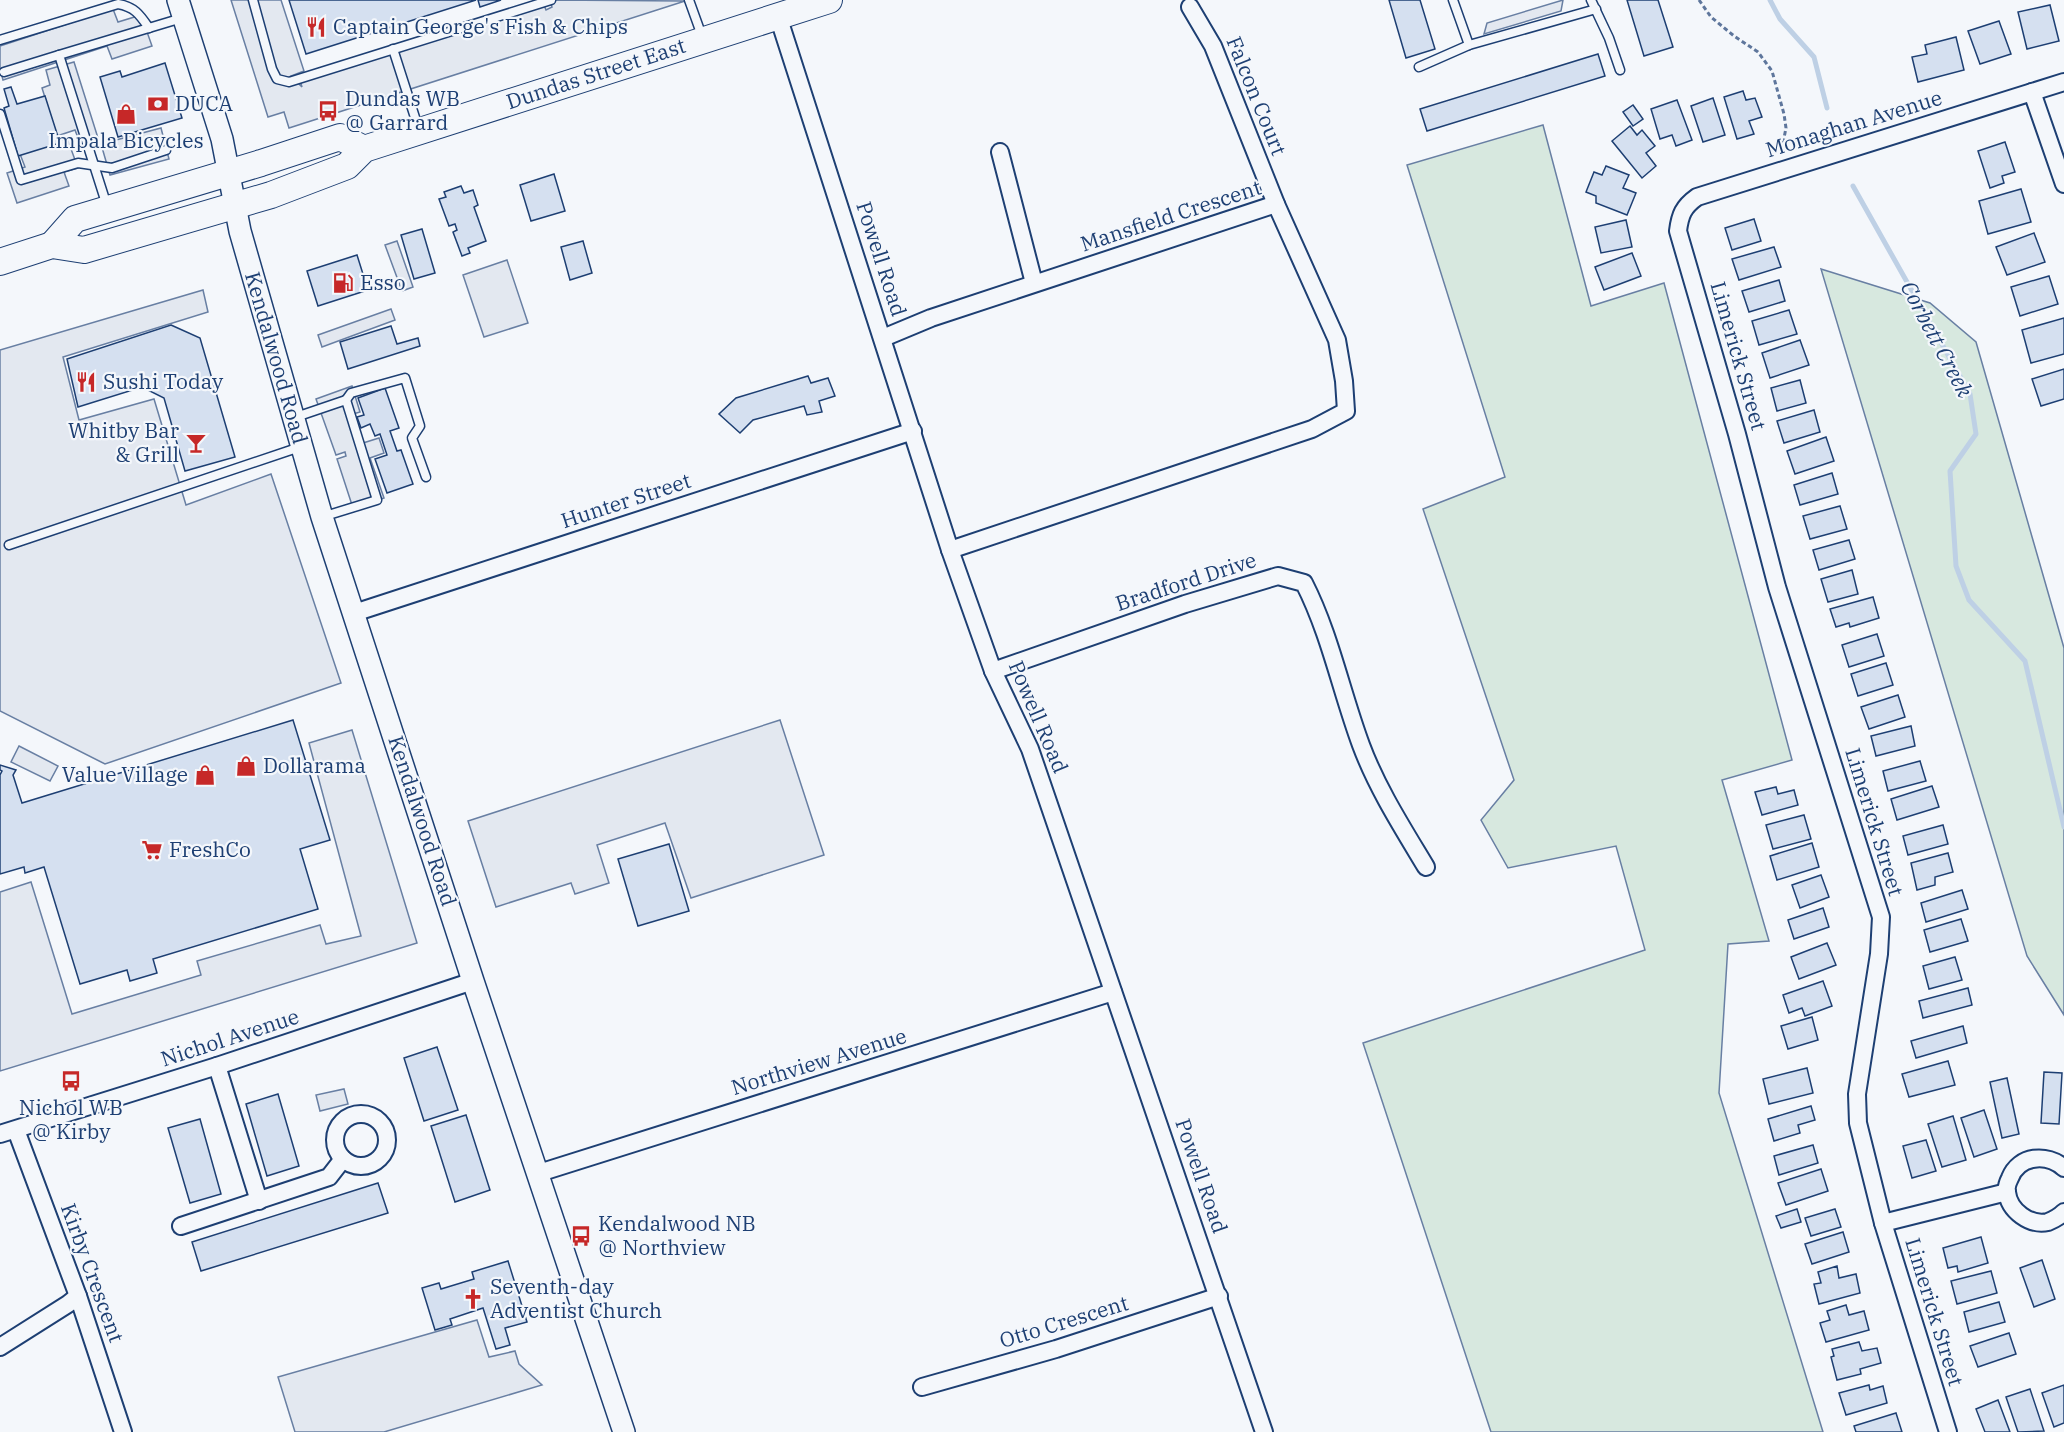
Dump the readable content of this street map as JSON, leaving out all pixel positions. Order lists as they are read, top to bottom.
{
  "streets": {
    "main road": ["Dundas Street East"],
    "street": [
      "Falcon Court",
      "Monaghan Avenue",
      "Mansfield Crescent",
      "Powell Road",
      "Limerick Street",
      "Kendalwood Road",
      "Hunter Street",
      "Bradford Drive",
      "Nichol Avenue",
      "Northview Avenue",
      "Kirby Crescent",
      "Otto Crescent"
    ]
  },
  "crossings": [
    ["Dundas Street East", "Powell Road"],
    ["Dundas Street East", "Kendalwood Road"],
    ["Falcon Court", "Mansfield Crescent"],
    ["Monaghan Avenue", "Limerick Street"],
    ["Mansfield Crescent", "Powell Road"],
    ["Powell Road", "Hunter Street"],
    ["Powell Road", "Bradford Drive"],
    ["Powell Road", "Northview Avenue"],
    ["Powell Road", "Otto Crescent"],
    ["Kendalwood Road", "Hunter Street"],
    ["Kendalwood Road", "Nichol Avenue"],
    ["Kendalwood Road", "Northview Avenue"],
    ["Nichol Avenue", "Kirby Crescent"]
  ],
  "water": ["Corbett Creek"],
  "places": {
    "restaurant": ["Captain George's Fish & Chips", "Sushi Today"],
    "bank": ["DUCA"],
    "bus stop": ["Dundas WB @ Garrard", "Nichol WB @ Kirby", "Kendalwood NB @ Northview"],
    "shop": ["Impala Bicycles", "Dollarama", "Value Village"],
    "fuel station": ["Esso"],
    "bar": ["Whitby Bar & Grill"],
    "supermarket": ["FreshCo"],
    "church": ["Seventh-day Adventist Church"]
  }
}
